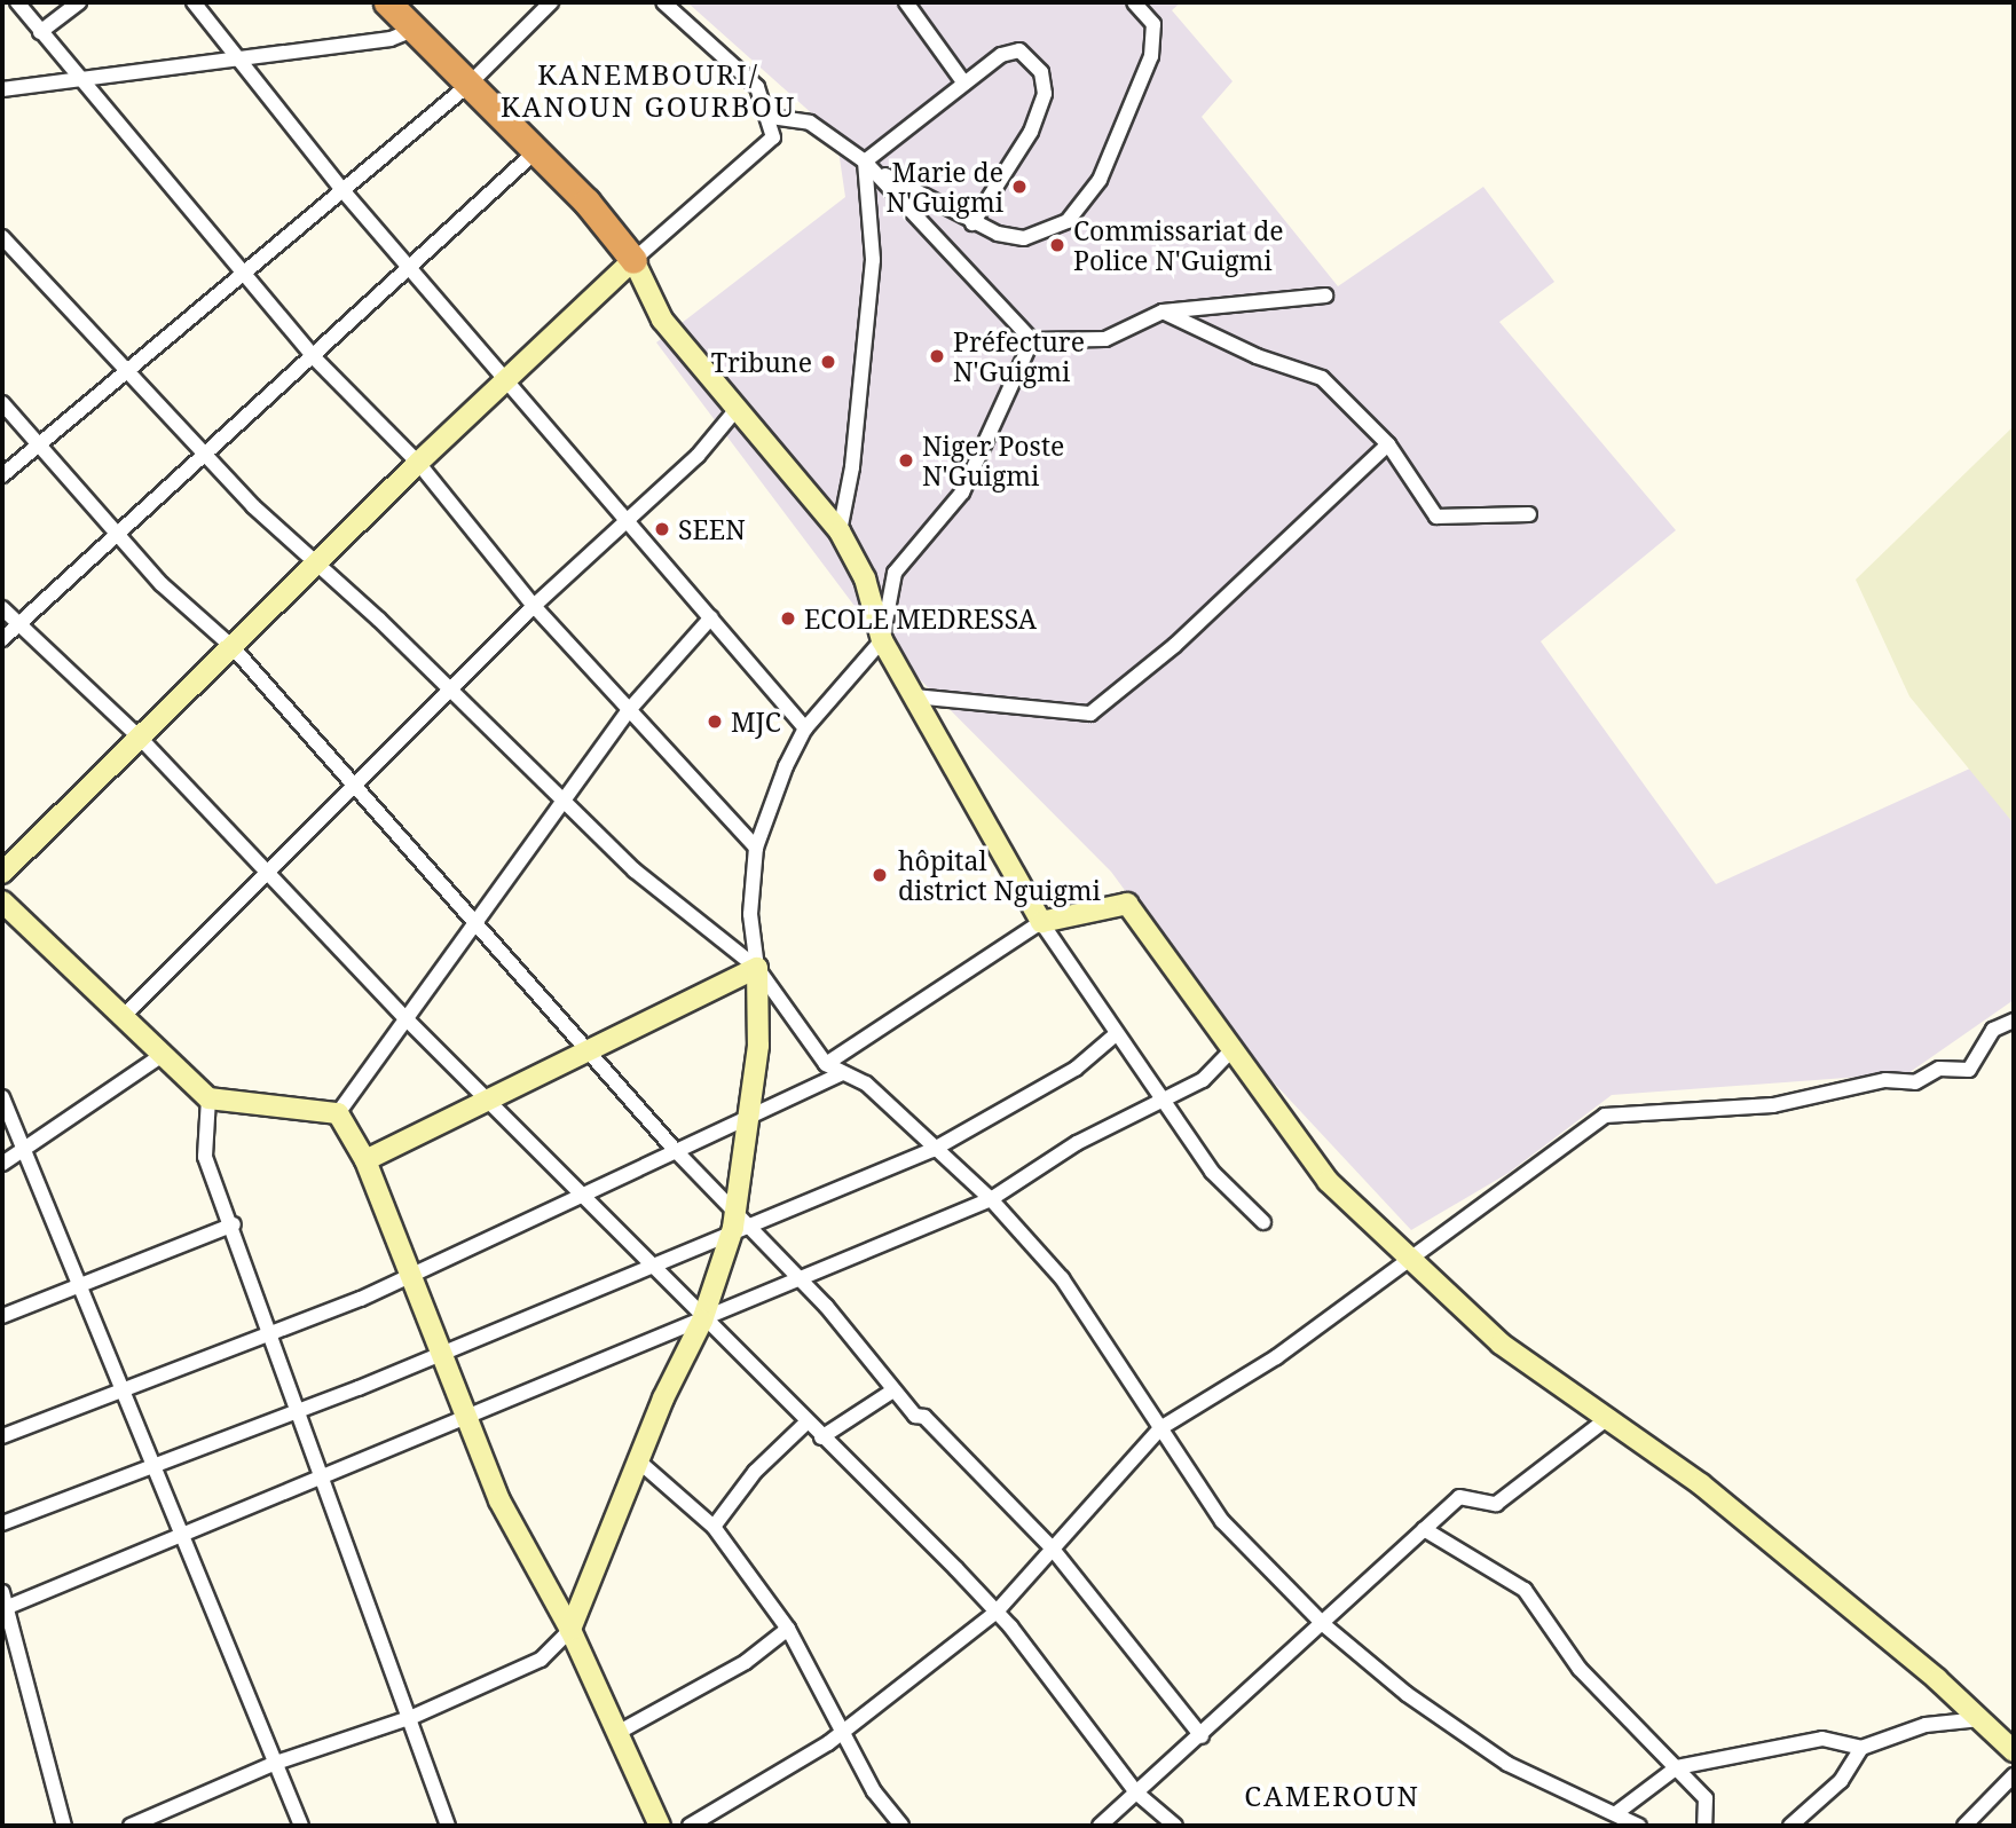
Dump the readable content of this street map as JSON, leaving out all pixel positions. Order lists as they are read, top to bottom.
{
  "districts": ["KANEMBOURI/ KANOUN GOURBOU", "CAMEROUN"],
  "places": [
    "Marie de N'Guigmi",
    "Commissariat de Police N'Guigmi",
    "Préfecture N'Guigmi",
    "Tribune",
    "Niger Poste N'Guigmi",
    "SEEN",
    "ECOLE MEDRESSA",
    "MJC",
    "hôpital district Nguigmi"
  ]
}
